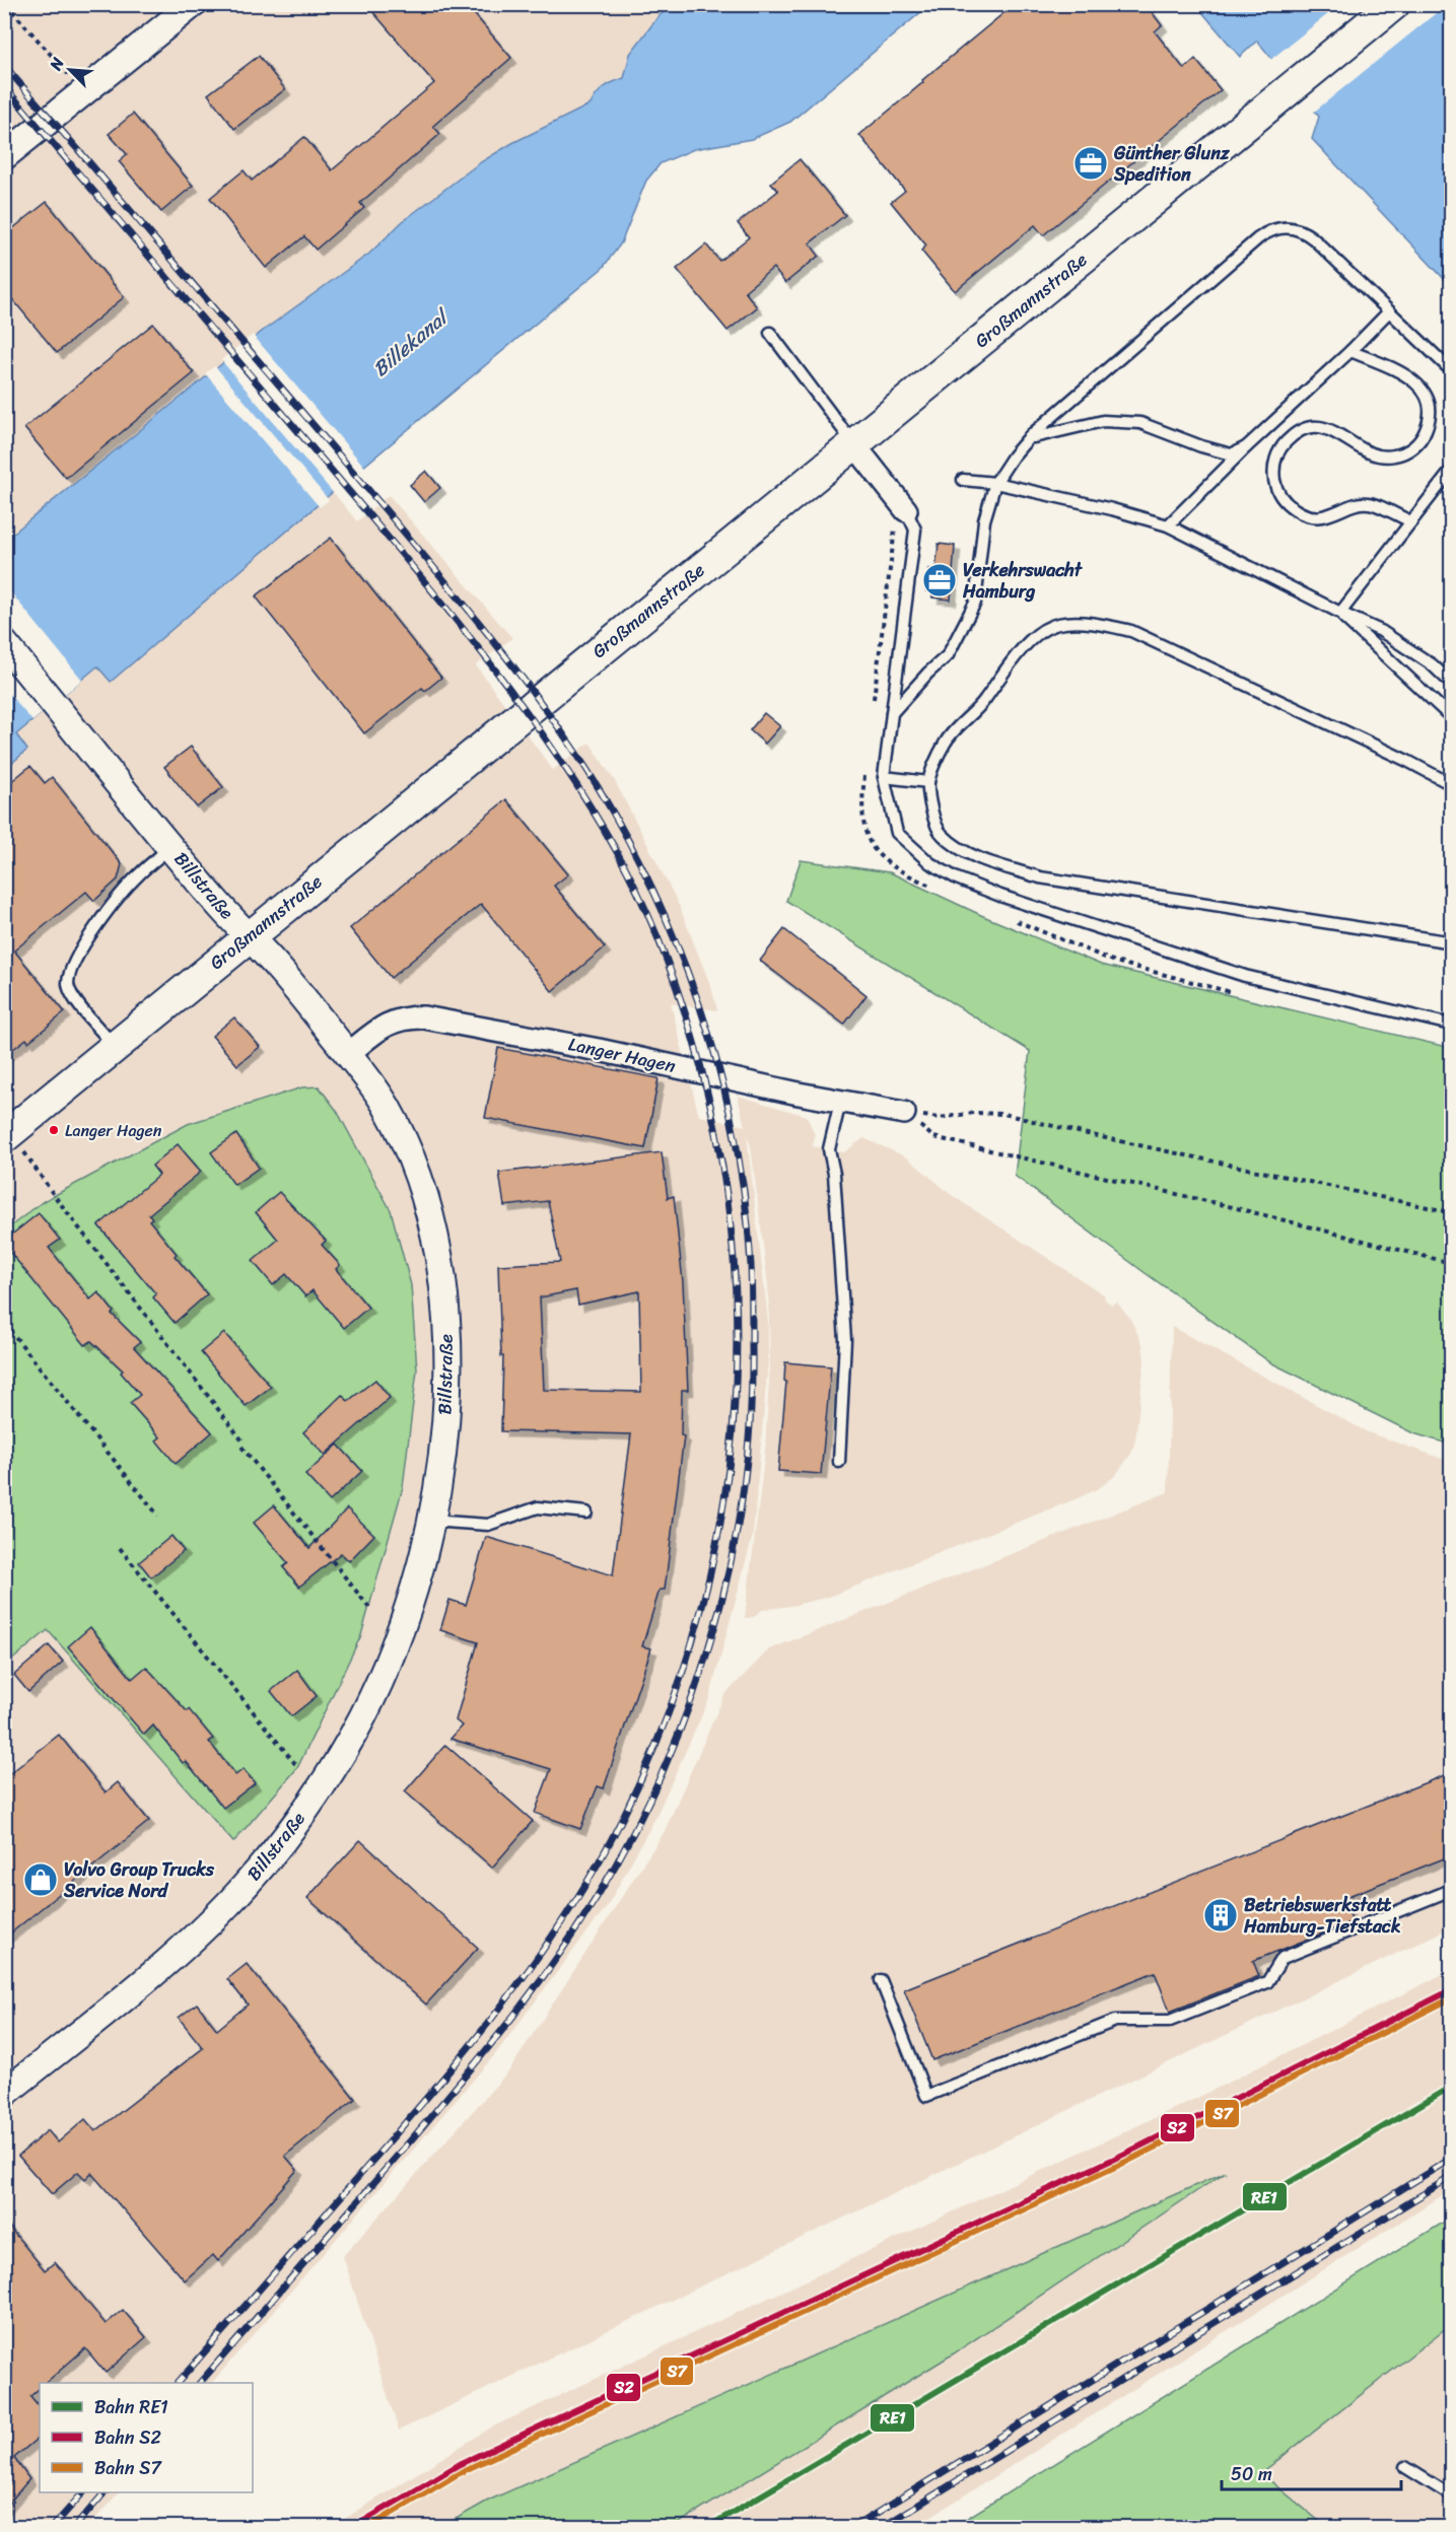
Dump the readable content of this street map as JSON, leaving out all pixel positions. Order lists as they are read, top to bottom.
{
  "streets": {
    "main road": ["Großmannstraße"],
    "street": ["Billstraße", "Langer Hagen"]
  },
  "crossings": [
    ["Großmannstraße", "Billstraße"],
    ["Billstraße", "Langer Hagen"]
  ],
  "water": ["Billekanal"],
  "places": {
    "office": ["Günther Glunz Spedition", "Verkehrswacht Hamburg"],
    "other": ["Langer Hagen"],
    "shop": ["Volvo Group Trucks Service Nord"],
    "building": ["Betriebswerkstatt Hamburg-Tiefstack"]
  },
  "lines": ["rail line S2", "rail line S7", "rail line RE1"],
  "legend": ["Bahn RE1", "Bahn S2", "Bahn S7"],
  "scale_bar": "50 m",
  "north": "top left"
}
